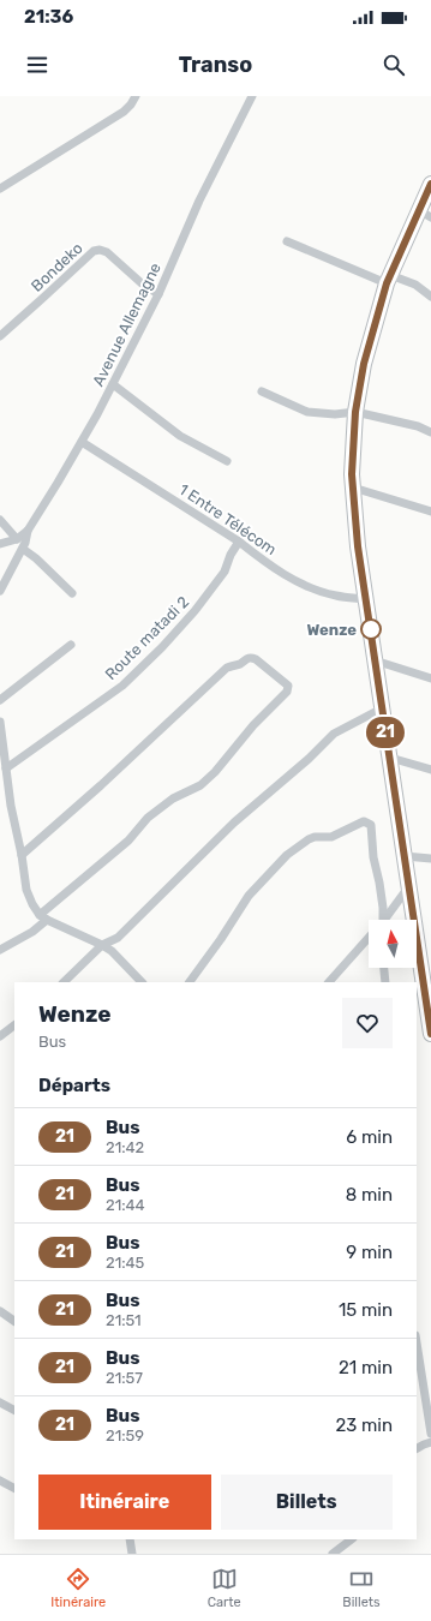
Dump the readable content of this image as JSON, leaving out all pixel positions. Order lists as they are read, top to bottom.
{
  "streets": {
    "street": [
      "Bondeko",
      "Avenue Allemagne",
      "1 Entre Télécom",
      "Route matadi 2"
    ]
  },
  "crossings": [
    ["Bondeko", "Avenue Allemagne"],
    ["Avenue Allemagne", "1 Entre Télécom"],
    ["1 Entre Télécom", "Route matadi 2"]
  ],
  "places": ["Wenze"],
  "lines": ["bus line 21"],
  "north": "top",
  "page": {
    "status": "21:36",
    "header": "Transo",
    "on_map": "21",
    "heading": [
      ["Wenze", "Bus"],
      "Départs"
    ],
    "list": [
      {
        "mark": "21",
        "name": "Bus",
        "note": "21:42",
        "value": "6 min"
      },
      {
        "mark": "21",
        "name": "Bus",
        "note": "21:44",
        "value": "8 min"
      },
      {
        "mark": "21",
        "name": "Bus",
        "note": "21:45",
        "value": "9 min"
      },
      {
        "mark": "21",
        "name": "Bus",
        "note": "21:51",
        "value": "15 min"
      },
      {
        "mark": "21",
        "name": "Bus",
        "note": "21:57",
        "value": "21 min"
      },
      {
        "mark": "21",
        "name": "Bus",
        "note": "21:59",
        "value": "23 min"
      }
    ],
    "buttons": ["Itinéraire", "Billets"],
    "tabs": ["Itinéraire", "Carte", "Billets"]
  }
}
